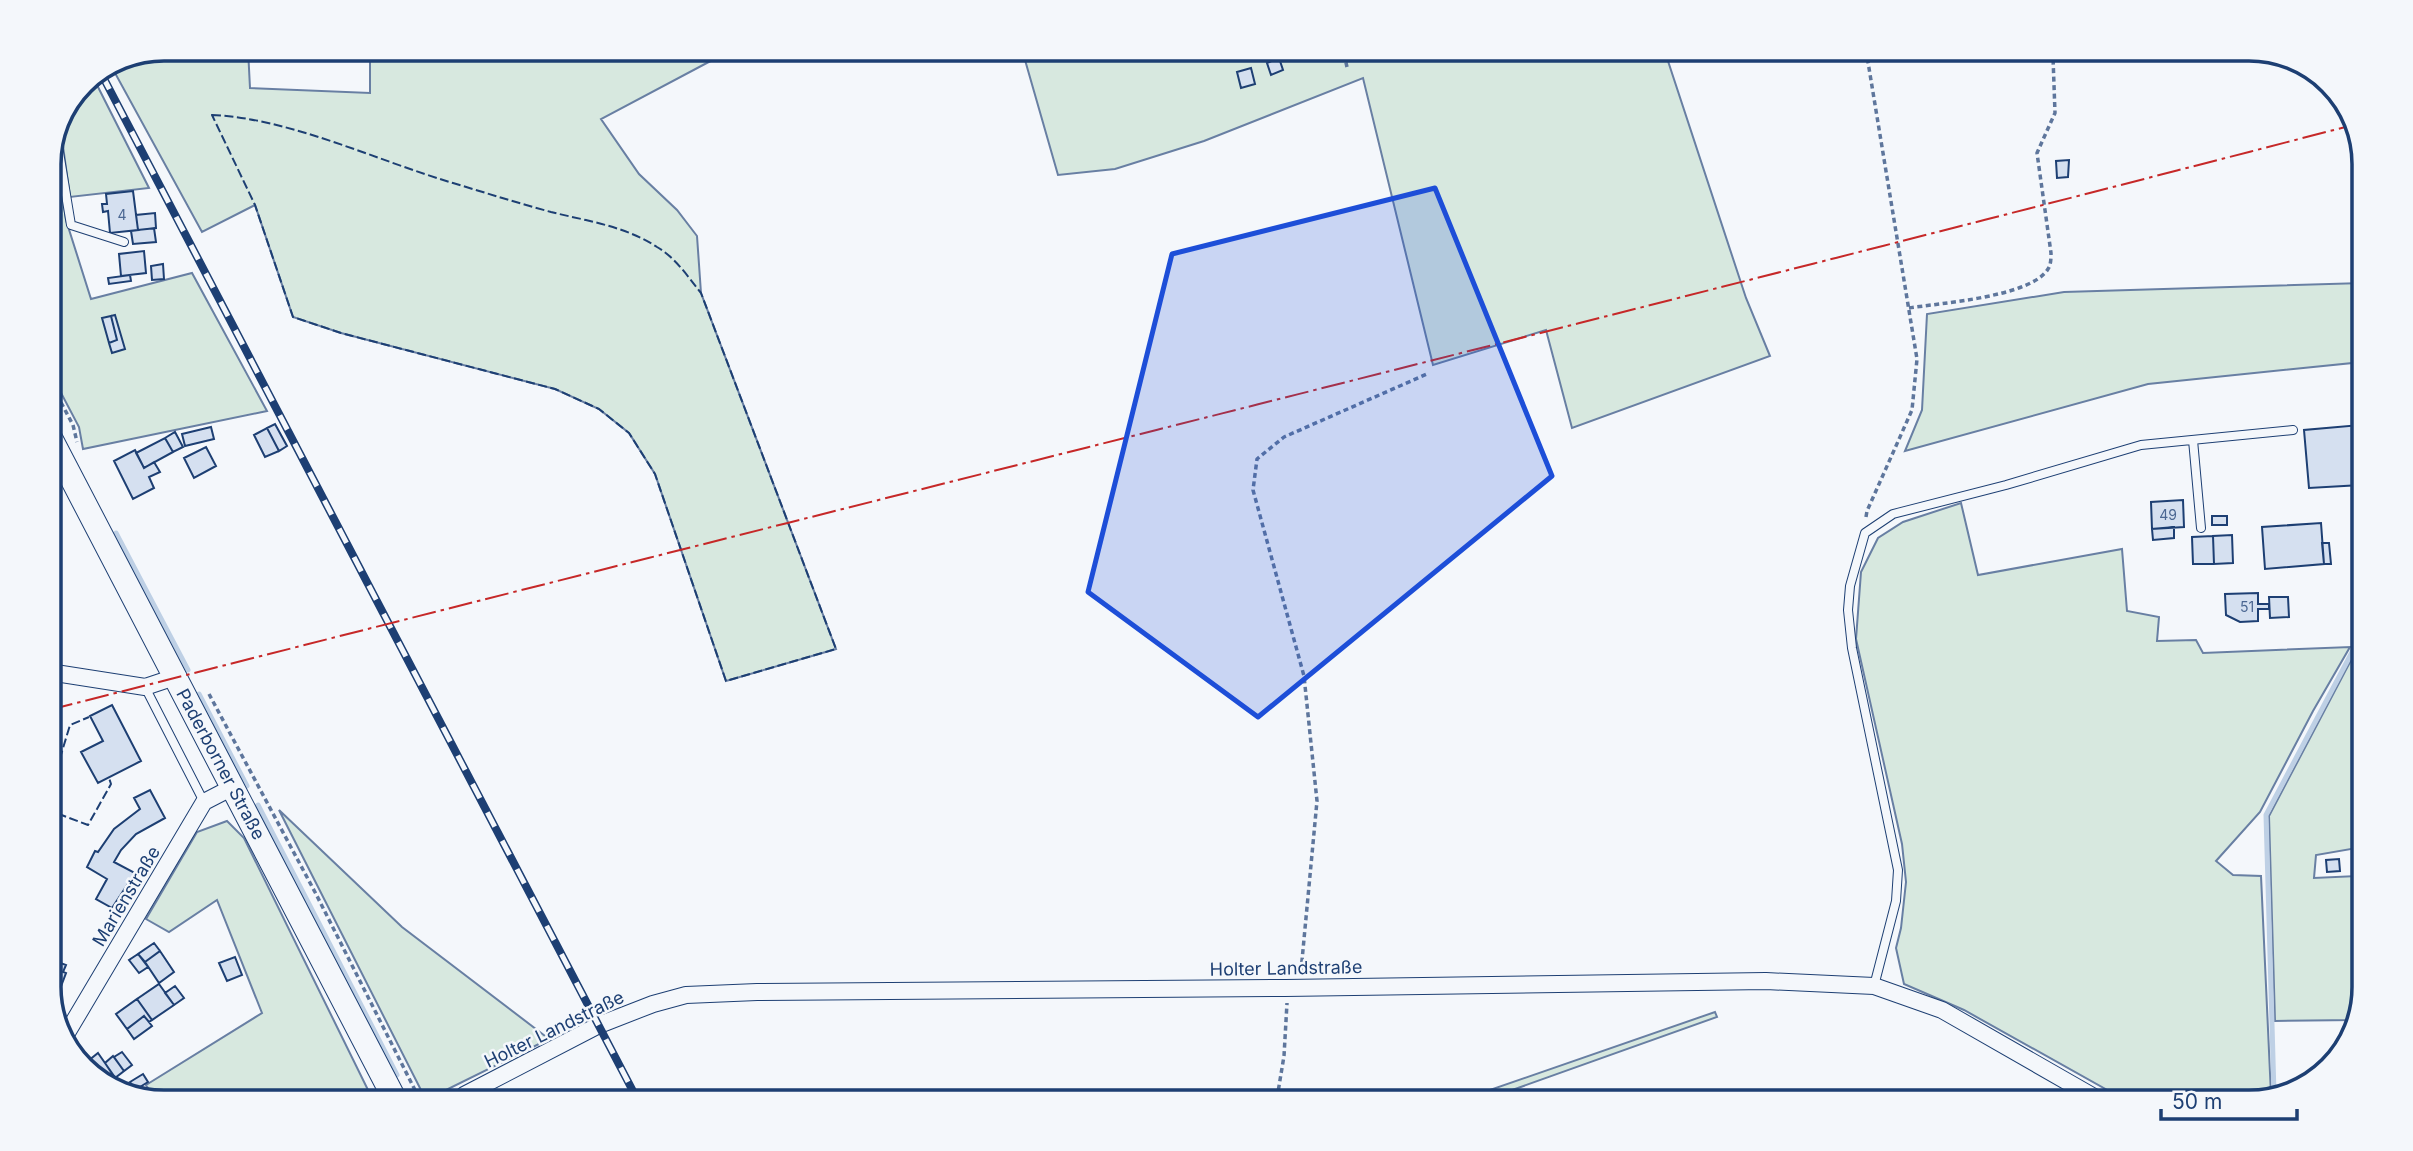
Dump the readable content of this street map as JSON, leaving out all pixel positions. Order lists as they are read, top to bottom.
{
  "streets": {
    "main road": ["Paderborner Straße"],
    "street": ["Marienstraße", "Holter Landstraße"]
  },
  "house_numbers": ["4", "49", "51"],
  "scale_bar": "50 m"
}
